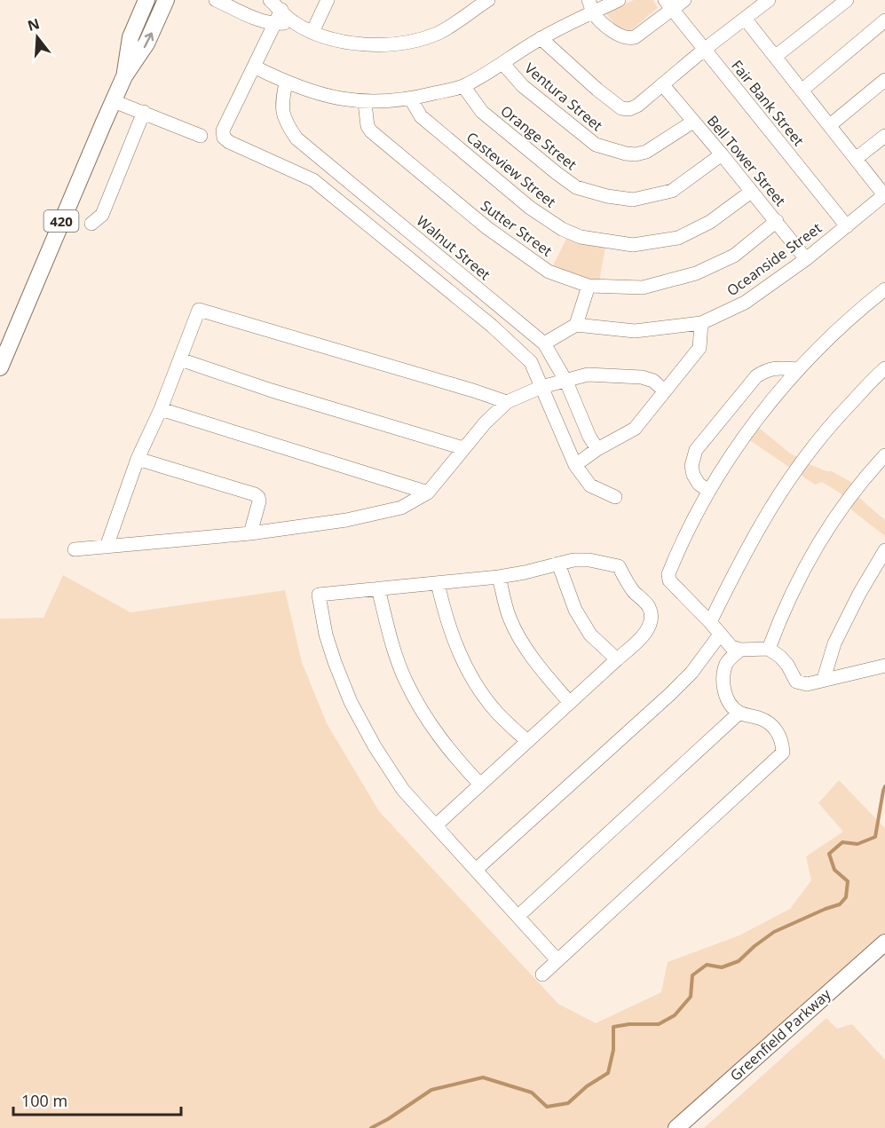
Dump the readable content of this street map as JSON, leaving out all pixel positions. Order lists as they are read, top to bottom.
{
  "streets": {
    "main road": ["420", "Greenfield Parkway"],
    "street": [
      "Ventura Street",
      "Fair Bank Street",
      "Orange Street",
      "Bell Tower Street",
      "Casteview Street",
      "Sutter Street",
      "Walnut Street",
      "Oceanside Street"
    ]
  },
  "crossings": [
    ["Ventura Street", "Bell Tower Street"],
    ["Fair Bank Street", "Oceanside Street"],
    ["Orange Street", "Bell Tower Street"],
    ["Bell Tower Street", "Casteview Street"],
    ["Bell Tower Street", "Sutter Street"],
    ["Bell Tower Street", "Oceanside Street"]
  ],
  "scale_bar": "100 m",
  "north": "top"
}
